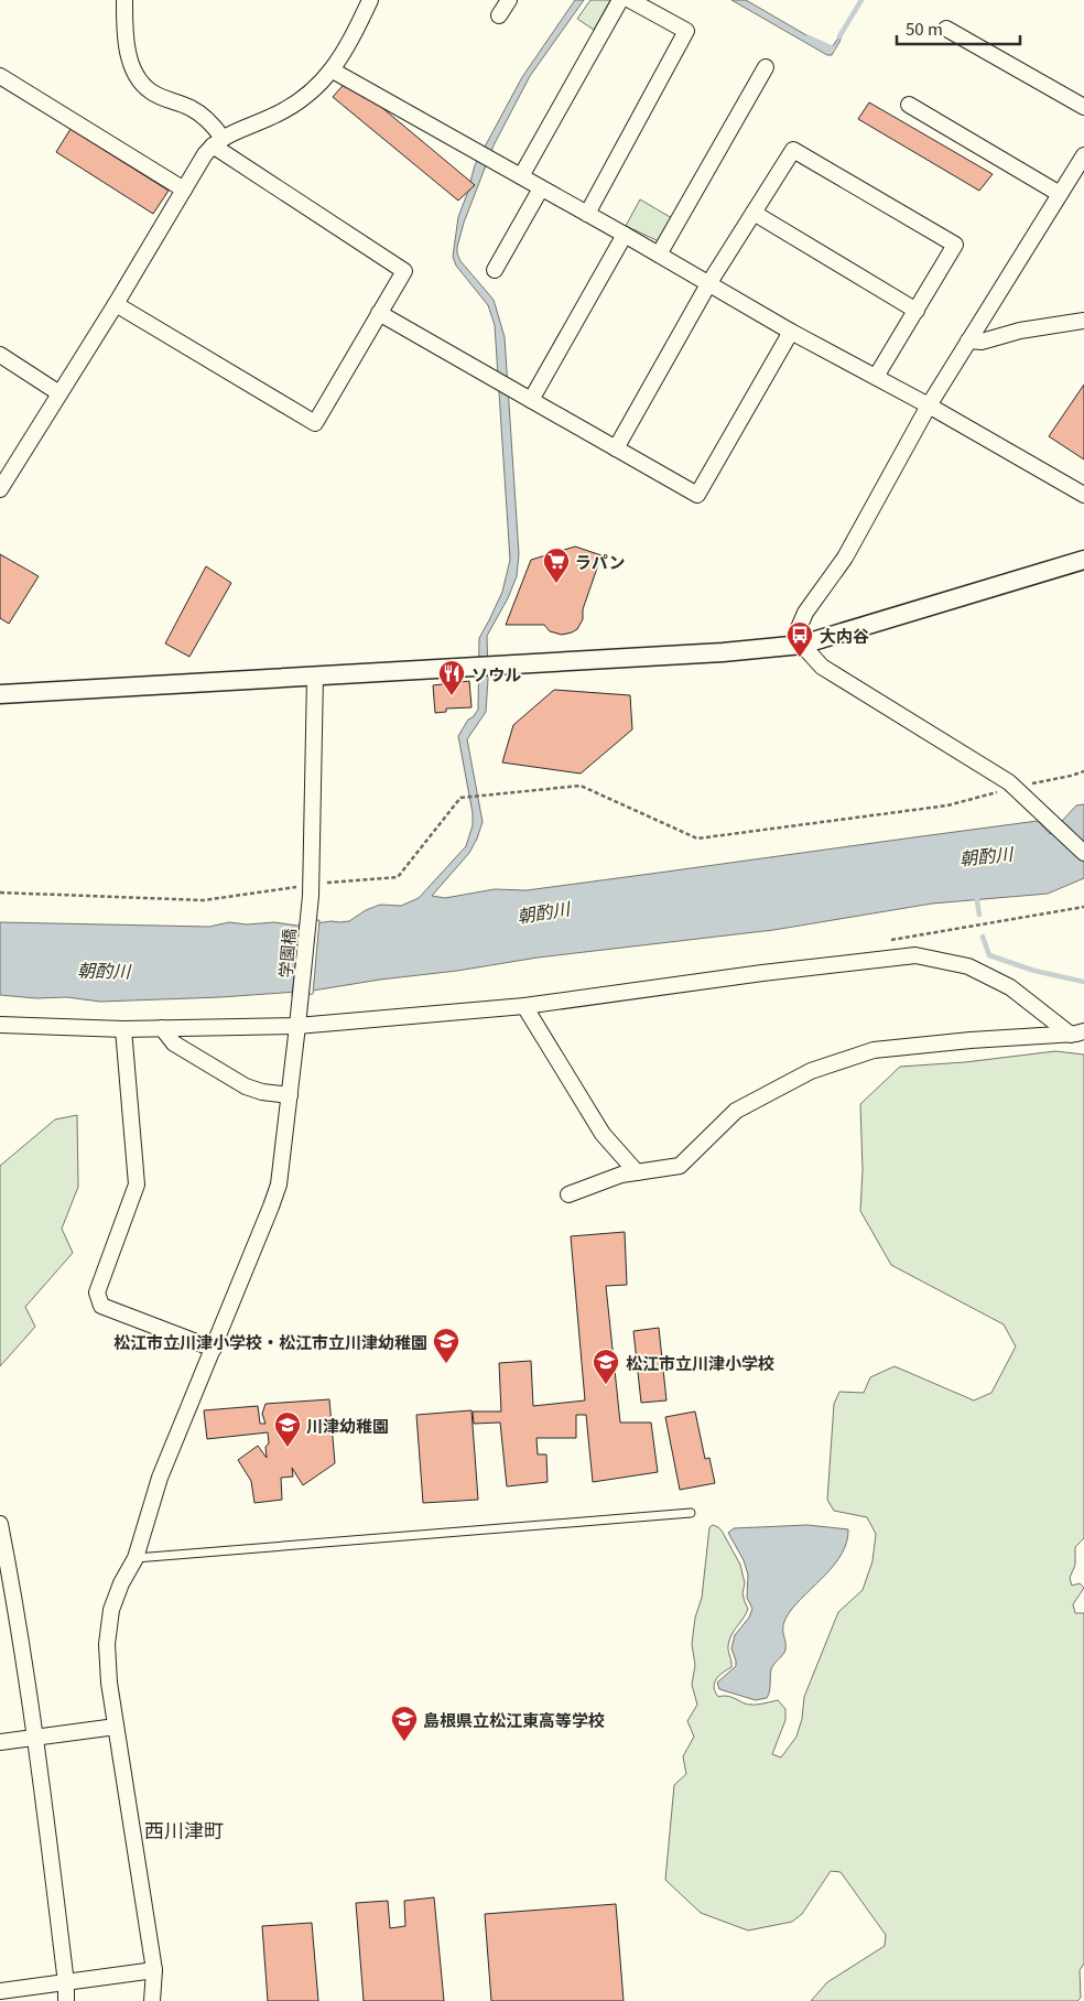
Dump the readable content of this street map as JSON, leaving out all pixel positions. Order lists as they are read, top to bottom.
{
  "streets": {
    "street": ["学園橋"]
  },
  "districts": ["西川津町"],
  "water": ["朝酌川"],
  "places": {
    "supermarket": ["ラパン"],
    "bus stop": ["大内谷"],
    "restaurant": ["ソウル"],
    "school or university": [
      "松江市立川津小学校・松江市立川津幼稚園",
      "松江市立川津小学校",
      "川津幼稚園",
      "島根県立松江東高等学校"
    ]
  },
  "scale_bar": "50 m"
}
